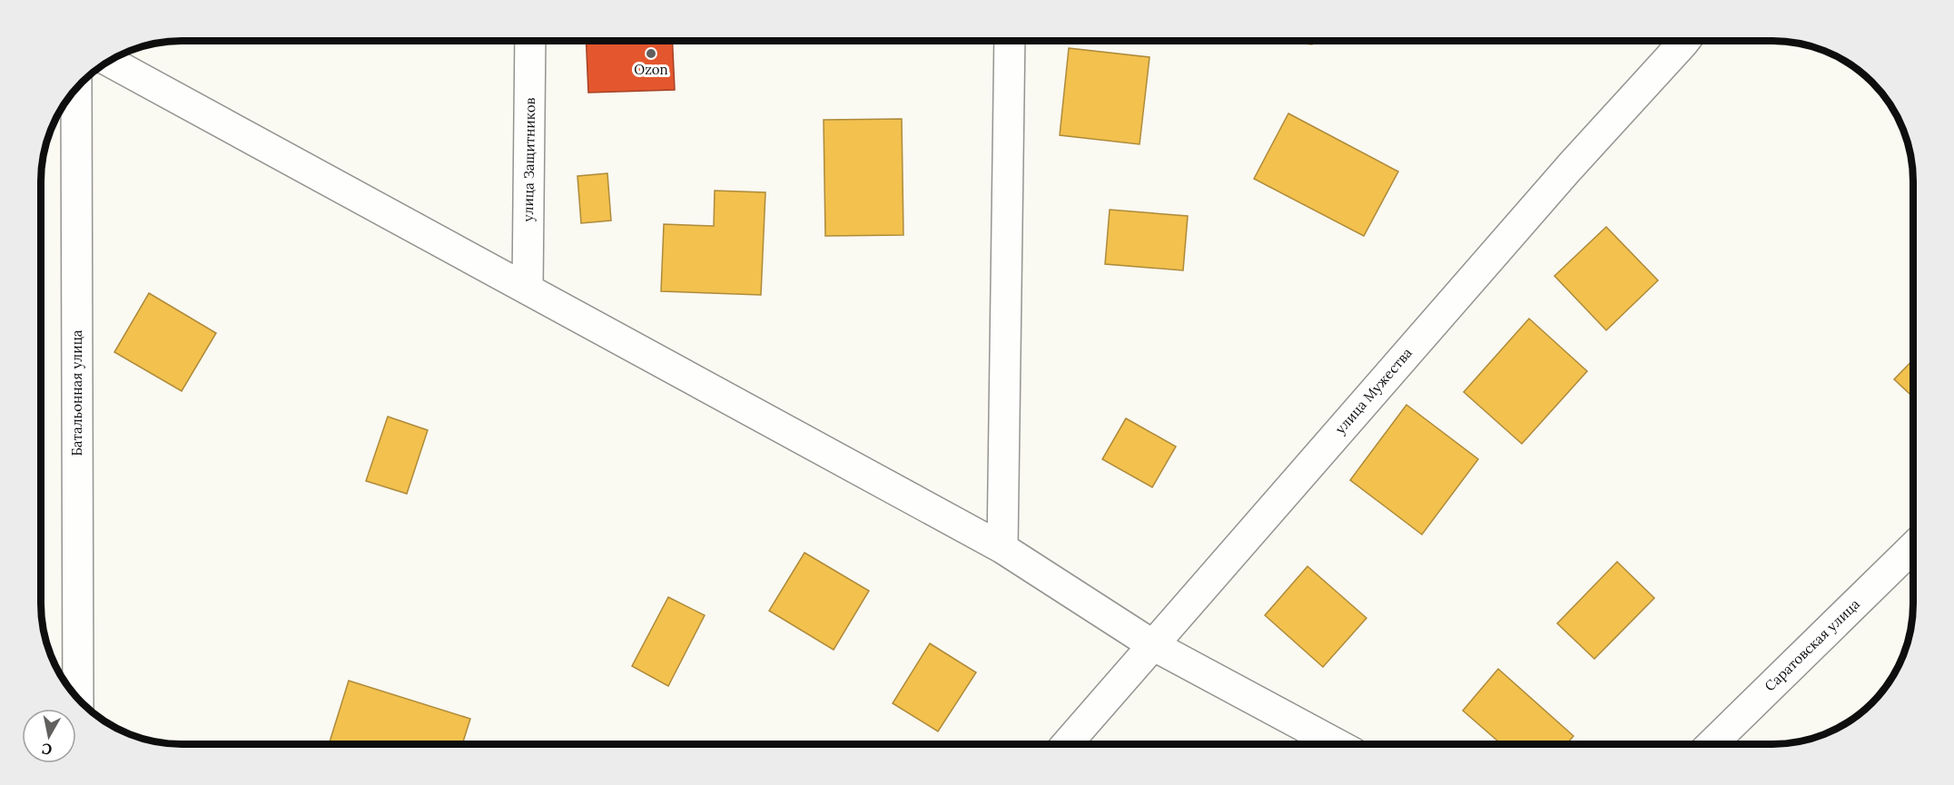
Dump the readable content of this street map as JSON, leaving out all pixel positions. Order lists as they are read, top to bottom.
{
  "streets": {
    "street": [
      "улица Защитников",
      "улица Мужества",
      "Батальонная улица",
      "Саратовская улица"
    ]
  },
  "places": ["Ozon"],
  "north": "bottom"
}
